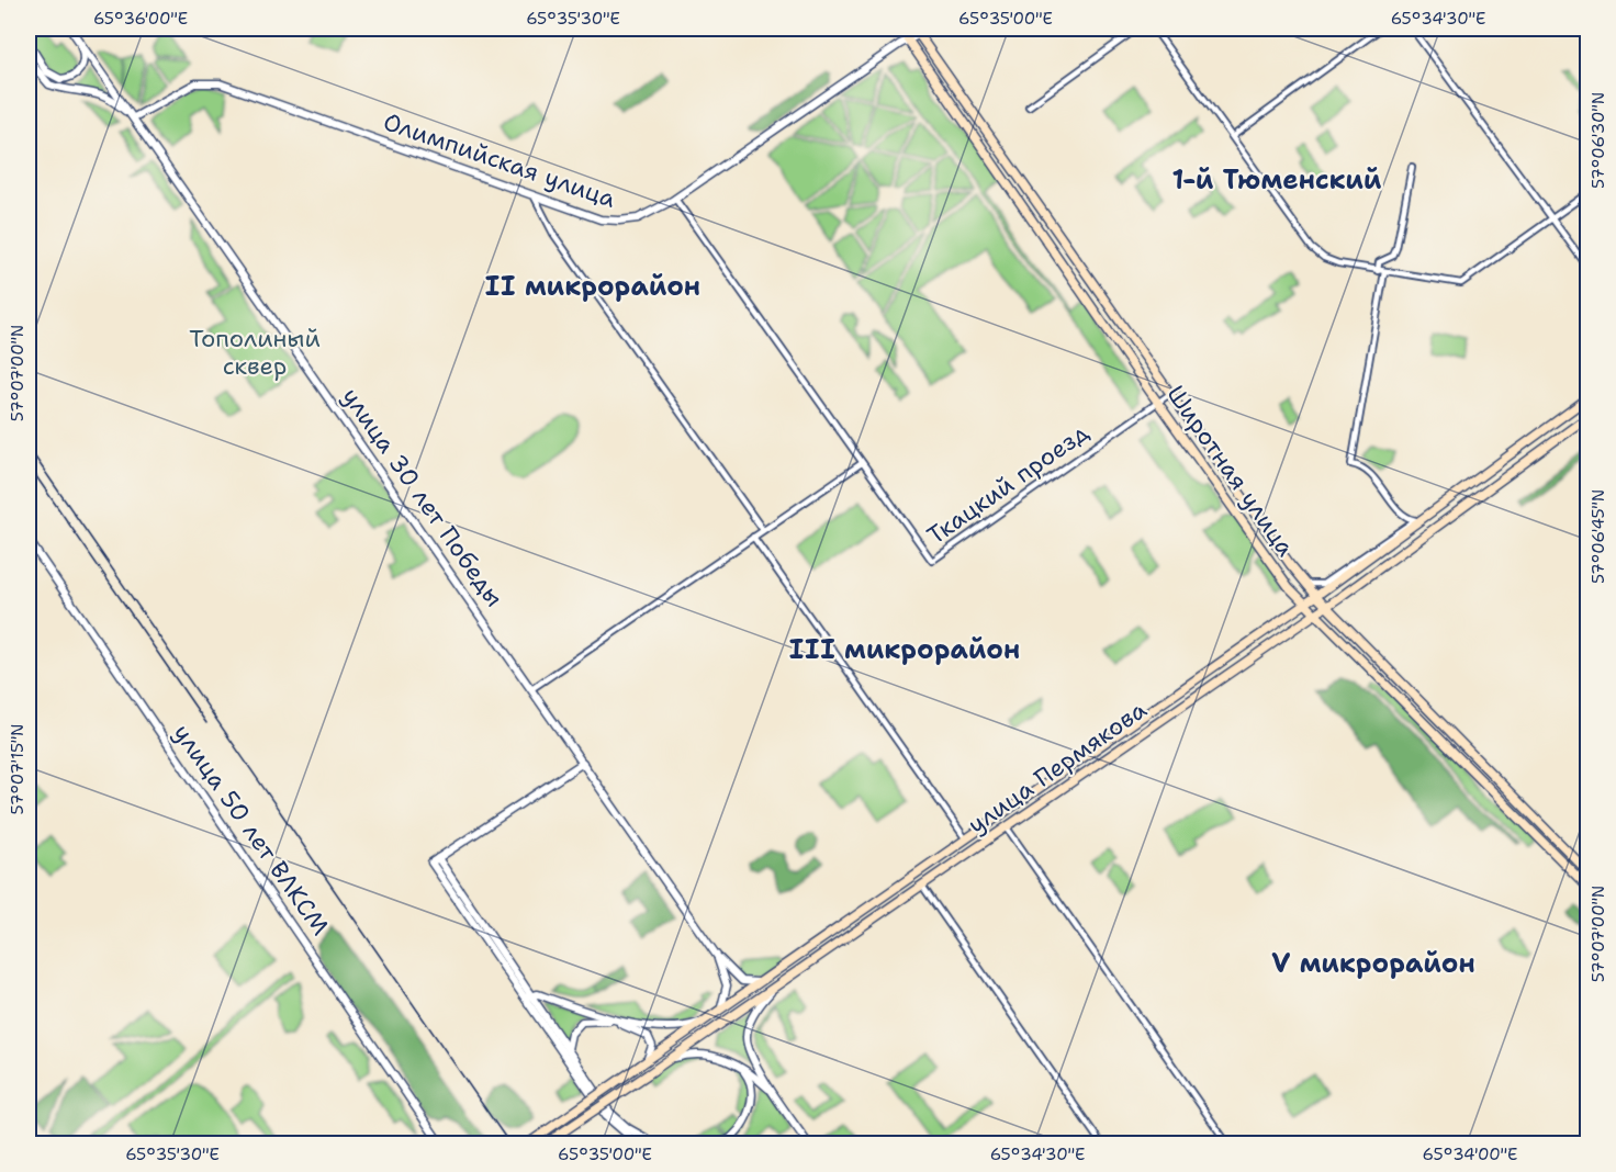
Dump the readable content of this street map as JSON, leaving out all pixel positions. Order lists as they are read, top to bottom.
{
  "streets": {
    "main road": ["Широтная улица", "улица Пермякова"],
    "street": [
      "Олимпийская улица",
      "Ткацкий проезд",
      "улица 30 лет Победы",
      "улица 50 лет ВЛКСМ"
    ]
  },
  "crossings": [
    ["Олимпийская улица", "Широтная улица"],
    ["Олимпийская улица", "улица 30 лет Победы"],
    ["Широтная улица", "Ткацкий проезд"],
    ["Широтная улица", "улица Пермякова"]
  ],
  "districts": [
    "1-й Тюменский",
    "II микрорайон",
    "III микрорайон",
    "V микрорайон"
  ],
  "parks": ["Тополиный сквер"],
  "coordinates": [
    "65°36'00\"E",
    "65°35'30\"E",
    "65°35'00\"E",
    "65°34'30\"E",
    "57°06'30\"N",
    "57°07'00\"N",
    "57°06'45\"N",
    "57°07'15\"N",
    "65°34'00\"E"
  ]
}
